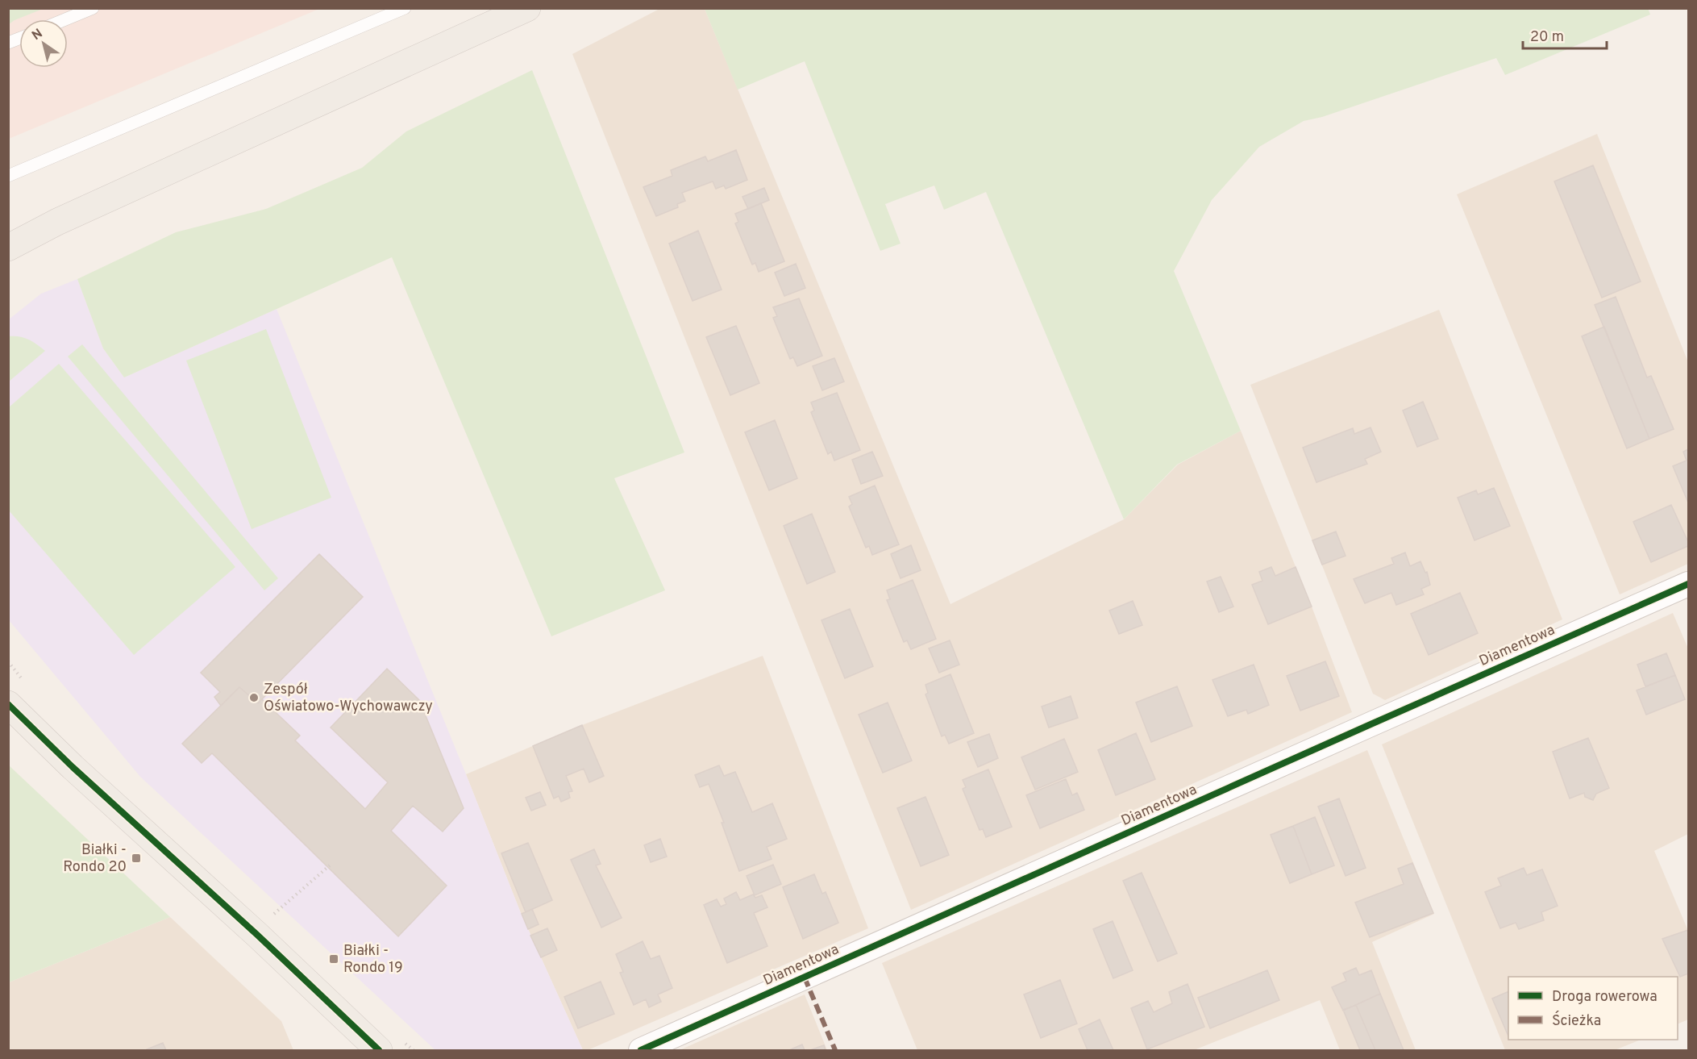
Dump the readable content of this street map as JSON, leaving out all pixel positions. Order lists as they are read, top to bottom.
{
  "streets": {
    "street": ["Diamentowa"]
  },
  "places": {
    "other": ["Zespół Oświatowo-Wychowawczy"],
    "transit": ["Białki - Rondo 20", "Białki - Rondo 19"]
  },
  "legend": ["Droga rowerowa", "Ścieżka"],
  "scale_bar": "20 m",
  "north": "top left"
}
